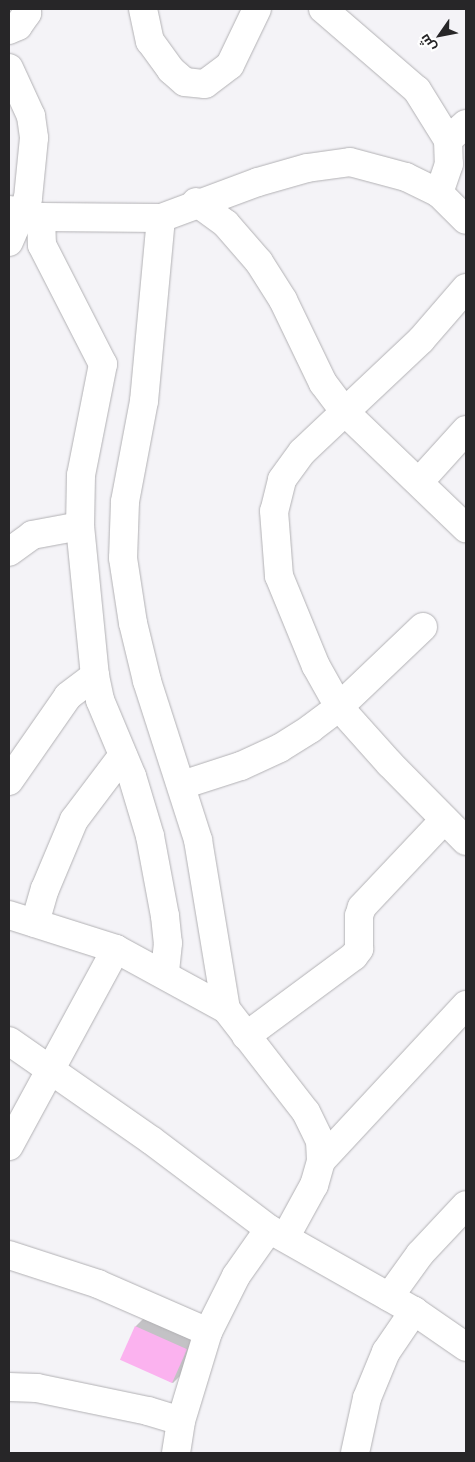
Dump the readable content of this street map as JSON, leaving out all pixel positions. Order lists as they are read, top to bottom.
{
  "north": "bottom left"
}
